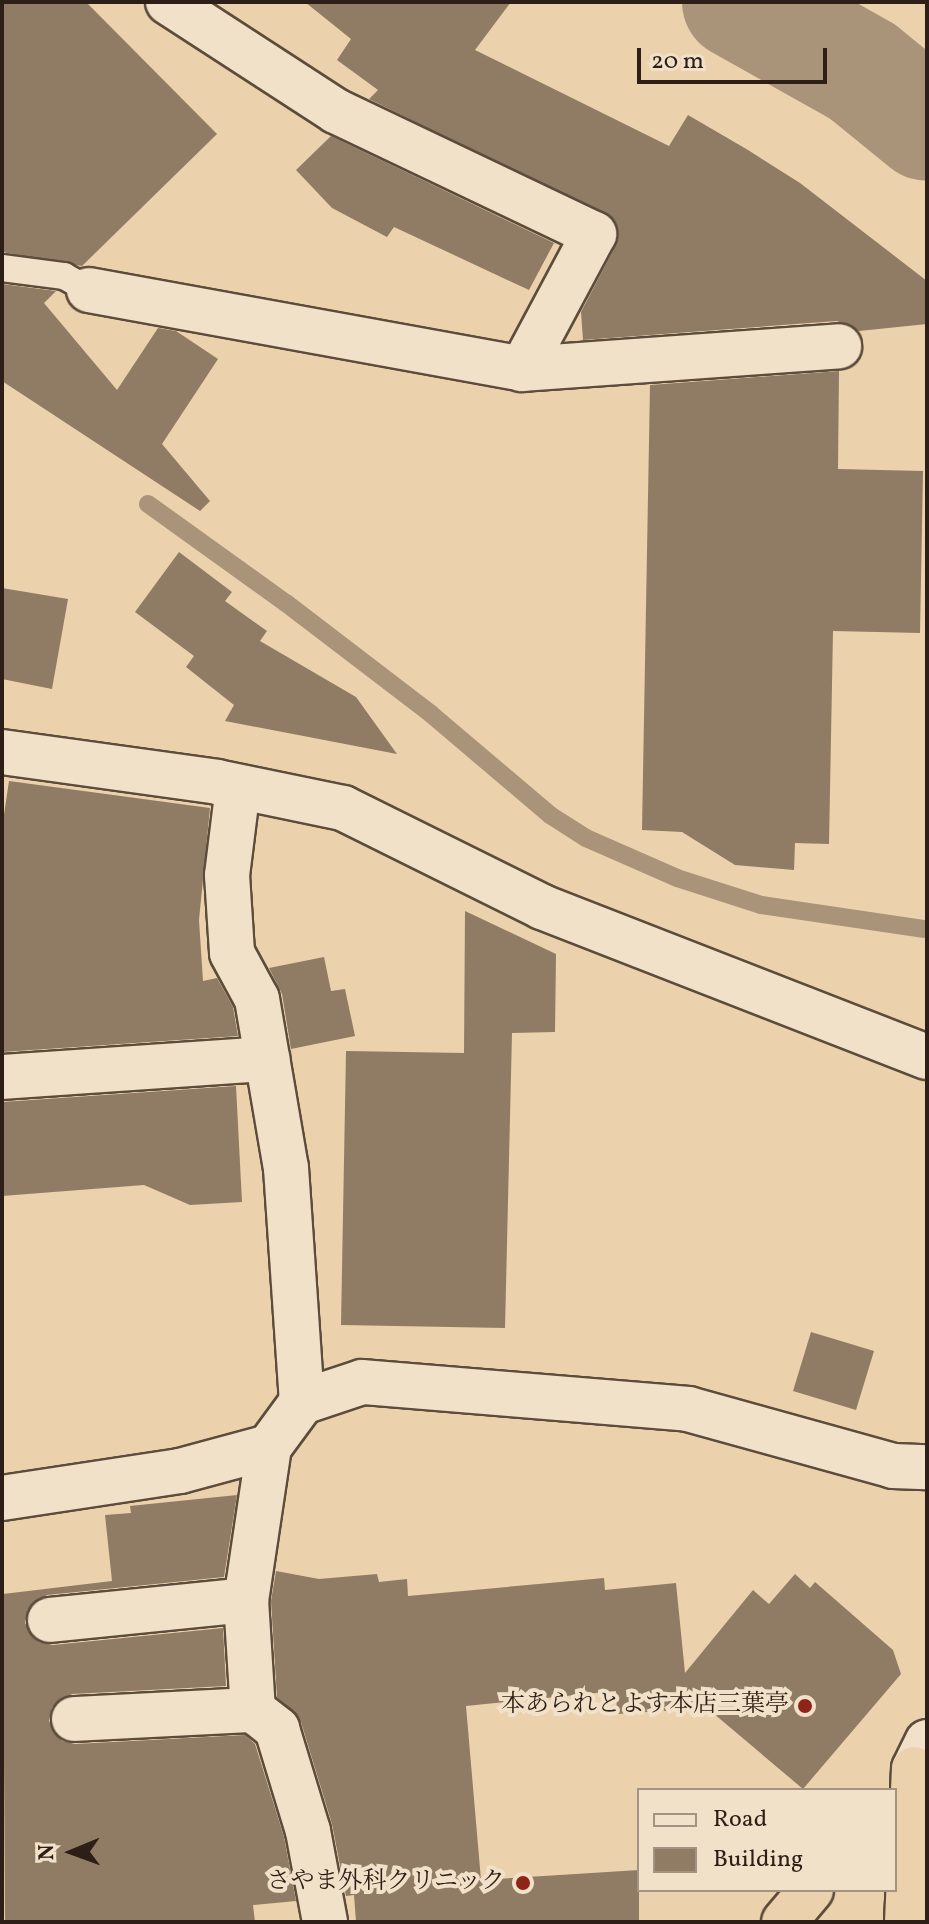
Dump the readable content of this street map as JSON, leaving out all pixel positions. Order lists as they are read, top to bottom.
{
  "places": ["本あられとよす本店三葉亭", "さやま外科クリニック"],
  "legend": ["Road", "Building"],
  "scale_bar": "20 m",
  "north": "left"
}
